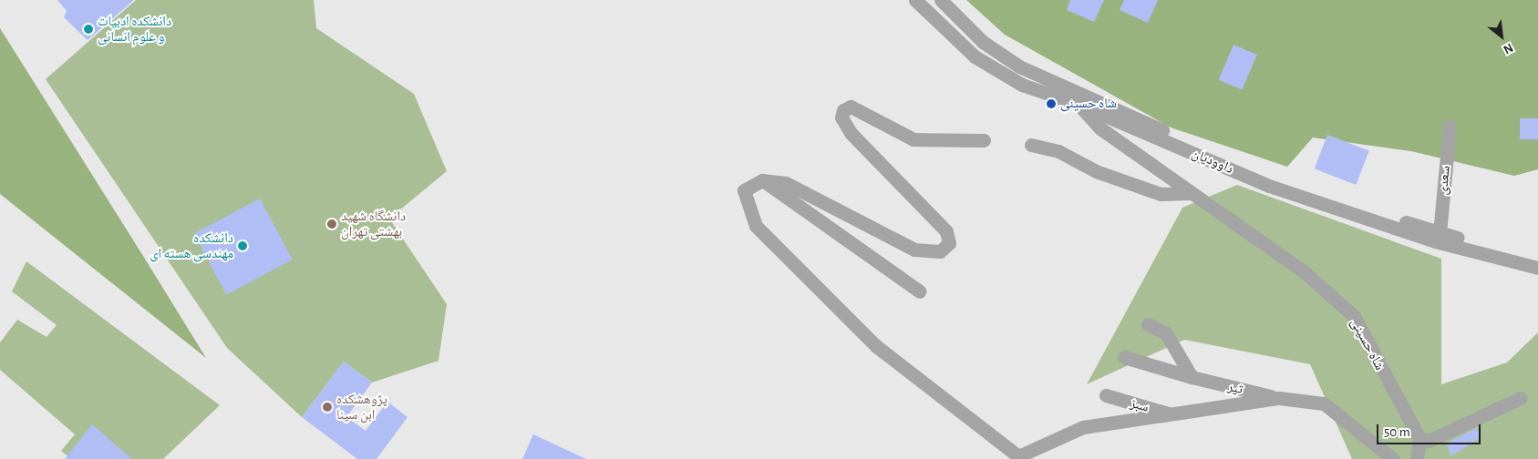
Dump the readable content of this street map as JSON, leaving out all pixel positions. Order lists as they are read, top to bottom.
{
  "streets": {
    "street": [
      "داوودیان",
      "سعدی",
      "شاه حسینی",
      "تیر",
      "سبز"
    ]
  },
  "crossings": [
    ["داوودیان", "سعدی"],
    ["داوودیان", "شاه حسینی"]
  ],
  "places": [
    "دانشکده ادبیات و علوم انسانی",
    "شاه حسینی",
    "دانشگاه شهید بهشتی تهران",
    "دانشکده مهندسی هسته ای",
    "پژوهشکده ابن سینا"
  ],
  "scale_bar": "50 m",
  "north": "bottom right"
}
